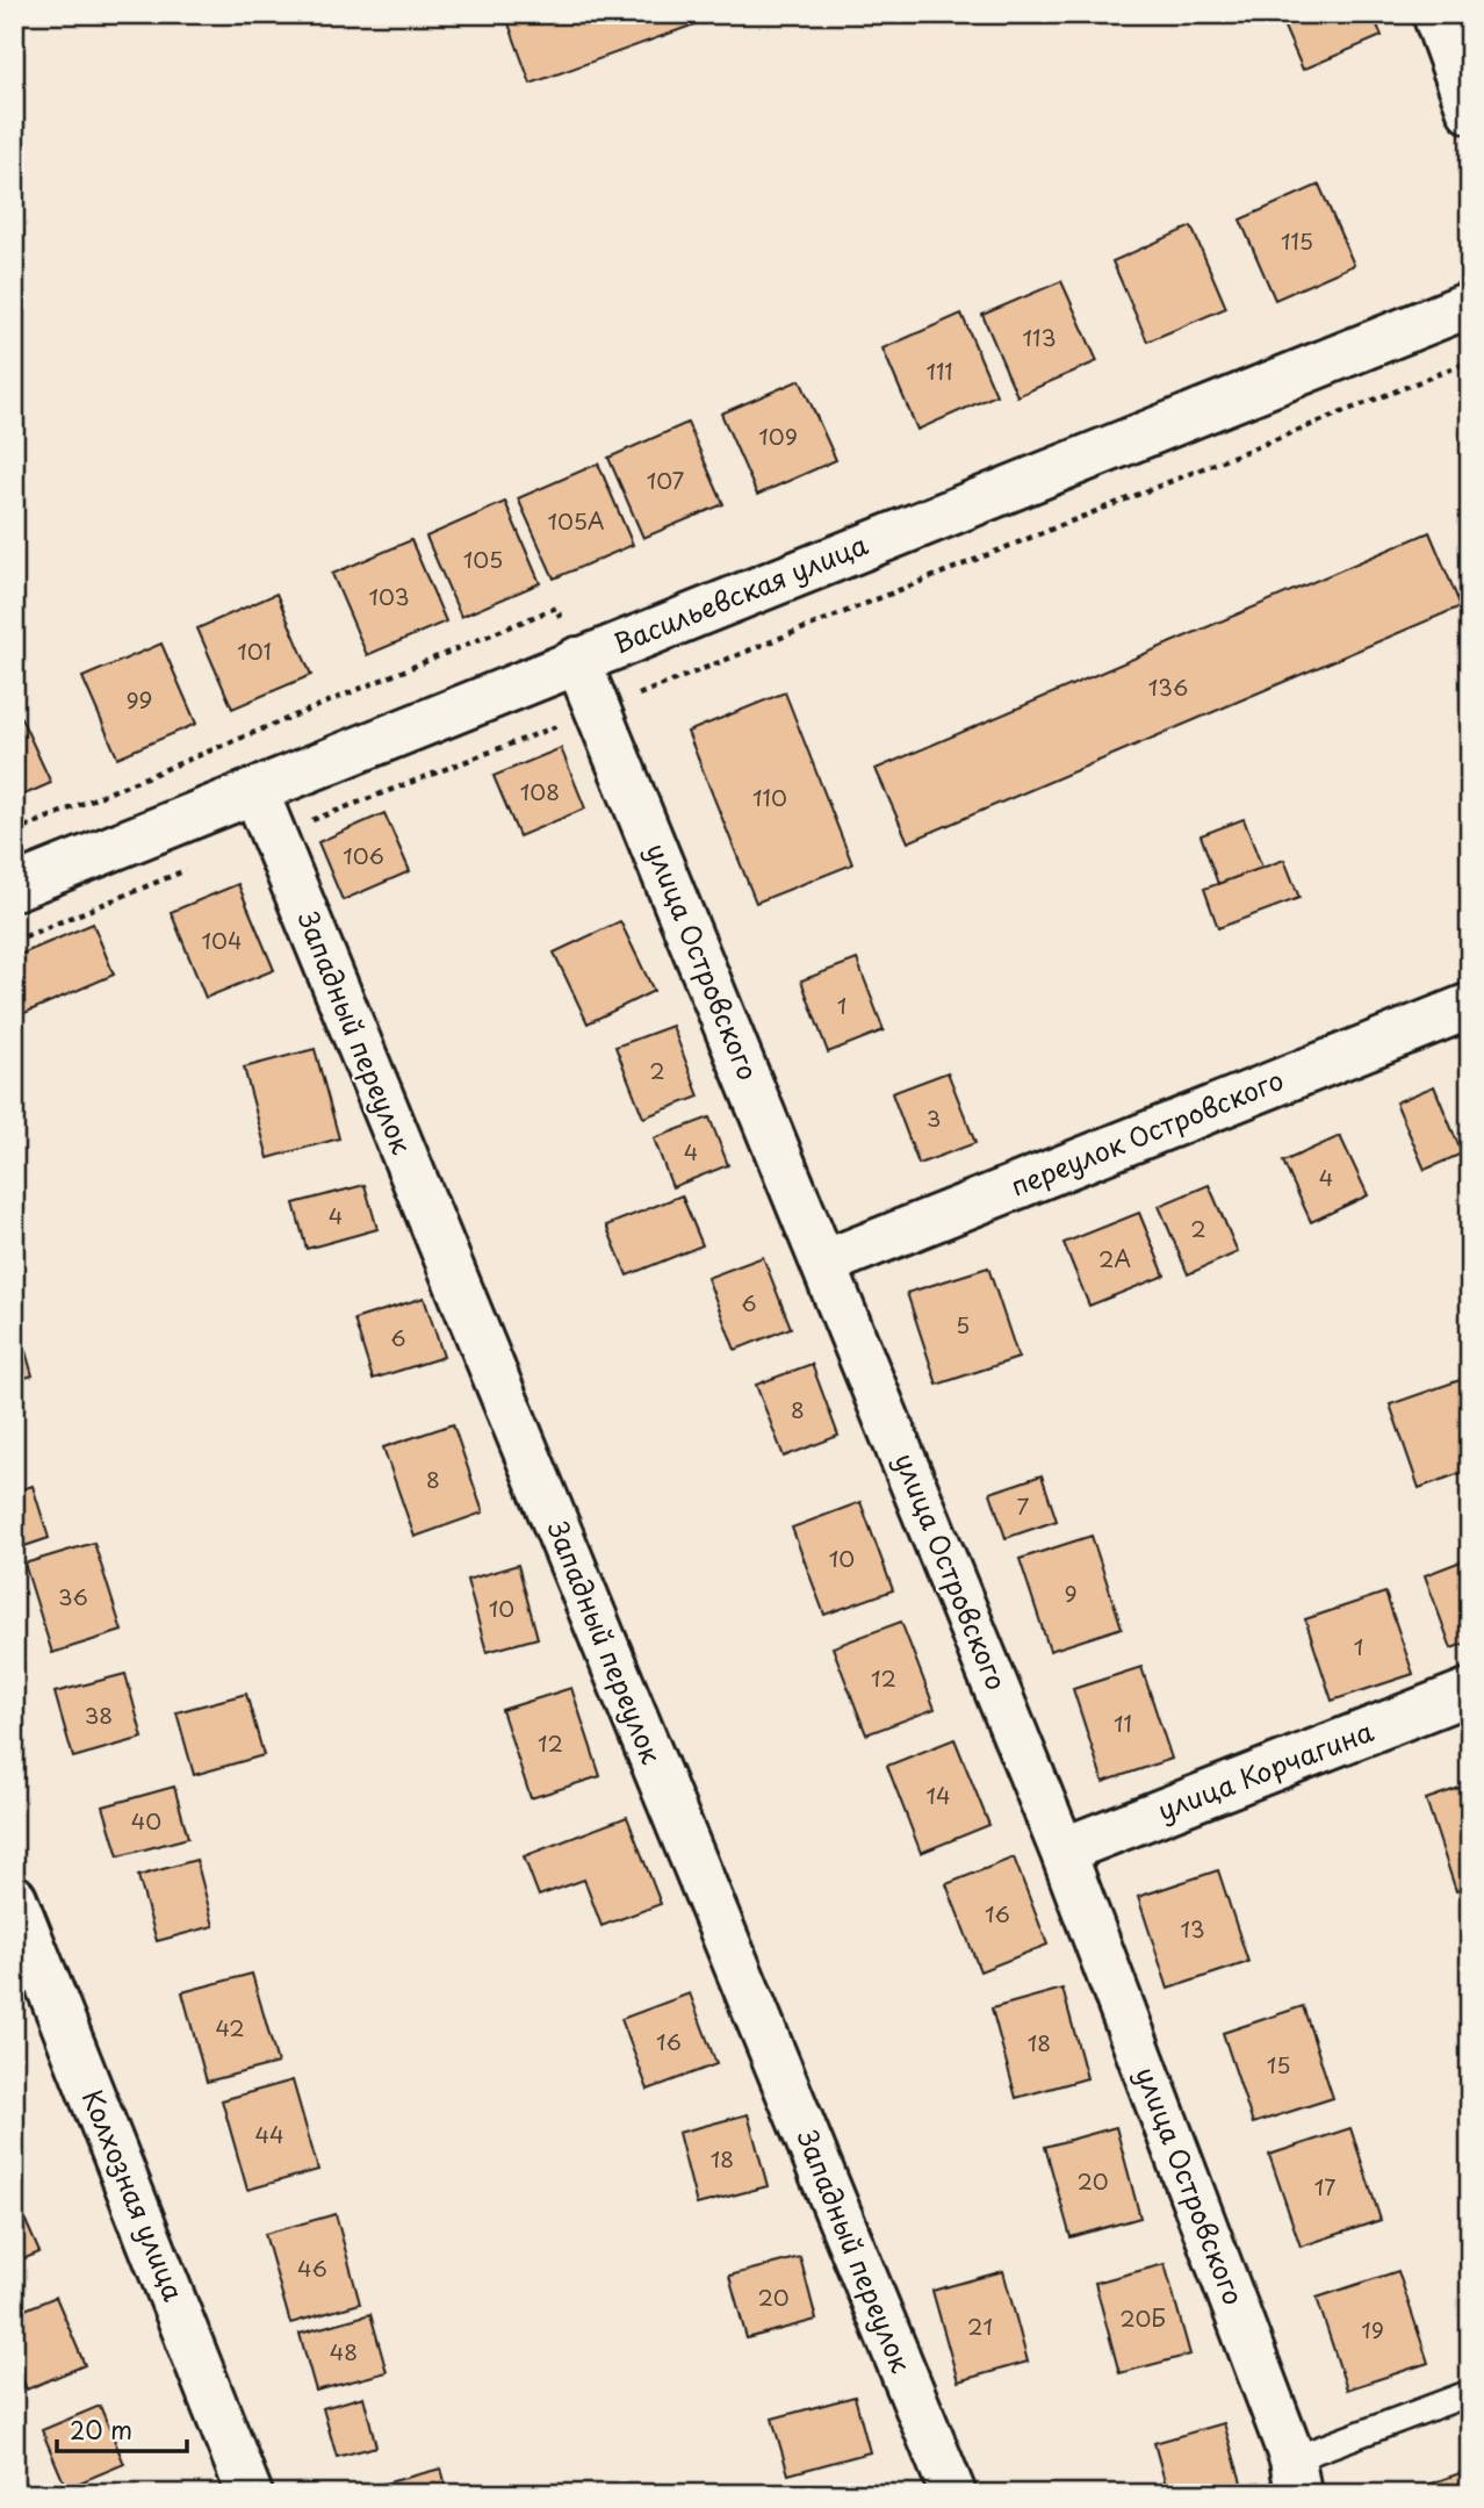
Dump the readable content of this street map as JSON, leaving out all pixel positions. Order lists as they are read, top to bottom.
{
  "streets": {
    "street": [
      "Васильевская улица",
      "улица Островского",
      "Западный переулок",
      "переулок Островского",
      "улица Корчагина",
      "Колхозная улица"
    ]
  },
  "crossings": [
    ["Васильевская улица", "улица Островского"],
    ["Васильевская улица", "Западный переулок"],
    ["улица Островского", "переулок Островского"],
    ["улица Островского", "улица Корчагина"]
  ],
  "house_numbers": [
    "115",
    "113",
    "111",
    "109",
    "107",
    "105А",
    "105",
    "103",
    "101",
    "136",
    "99",
    "108",
    "110",
    "106",
    "104",
    "1",
    "2",
    "3",
    "4",
    "4",
    "4",
    "2",
    "2А",
    "6",
    "5",
    "6",
    "8",
    "8",
    "7",
    "10",
    "9",
    "36",
    "10",
    "1",
    "12",
    "38",
    "11",
    "12",
    "14",
    "40",
    "16",
    "13",
    "42",
    "16",
    "18",
    "15",
    "44",
    "18",
    "20",
    "17",
    "46",
    "20",
    "20Б",
    "21",
    "19",
    "48"
  ],
  "scale_bar": "20 m"
}
